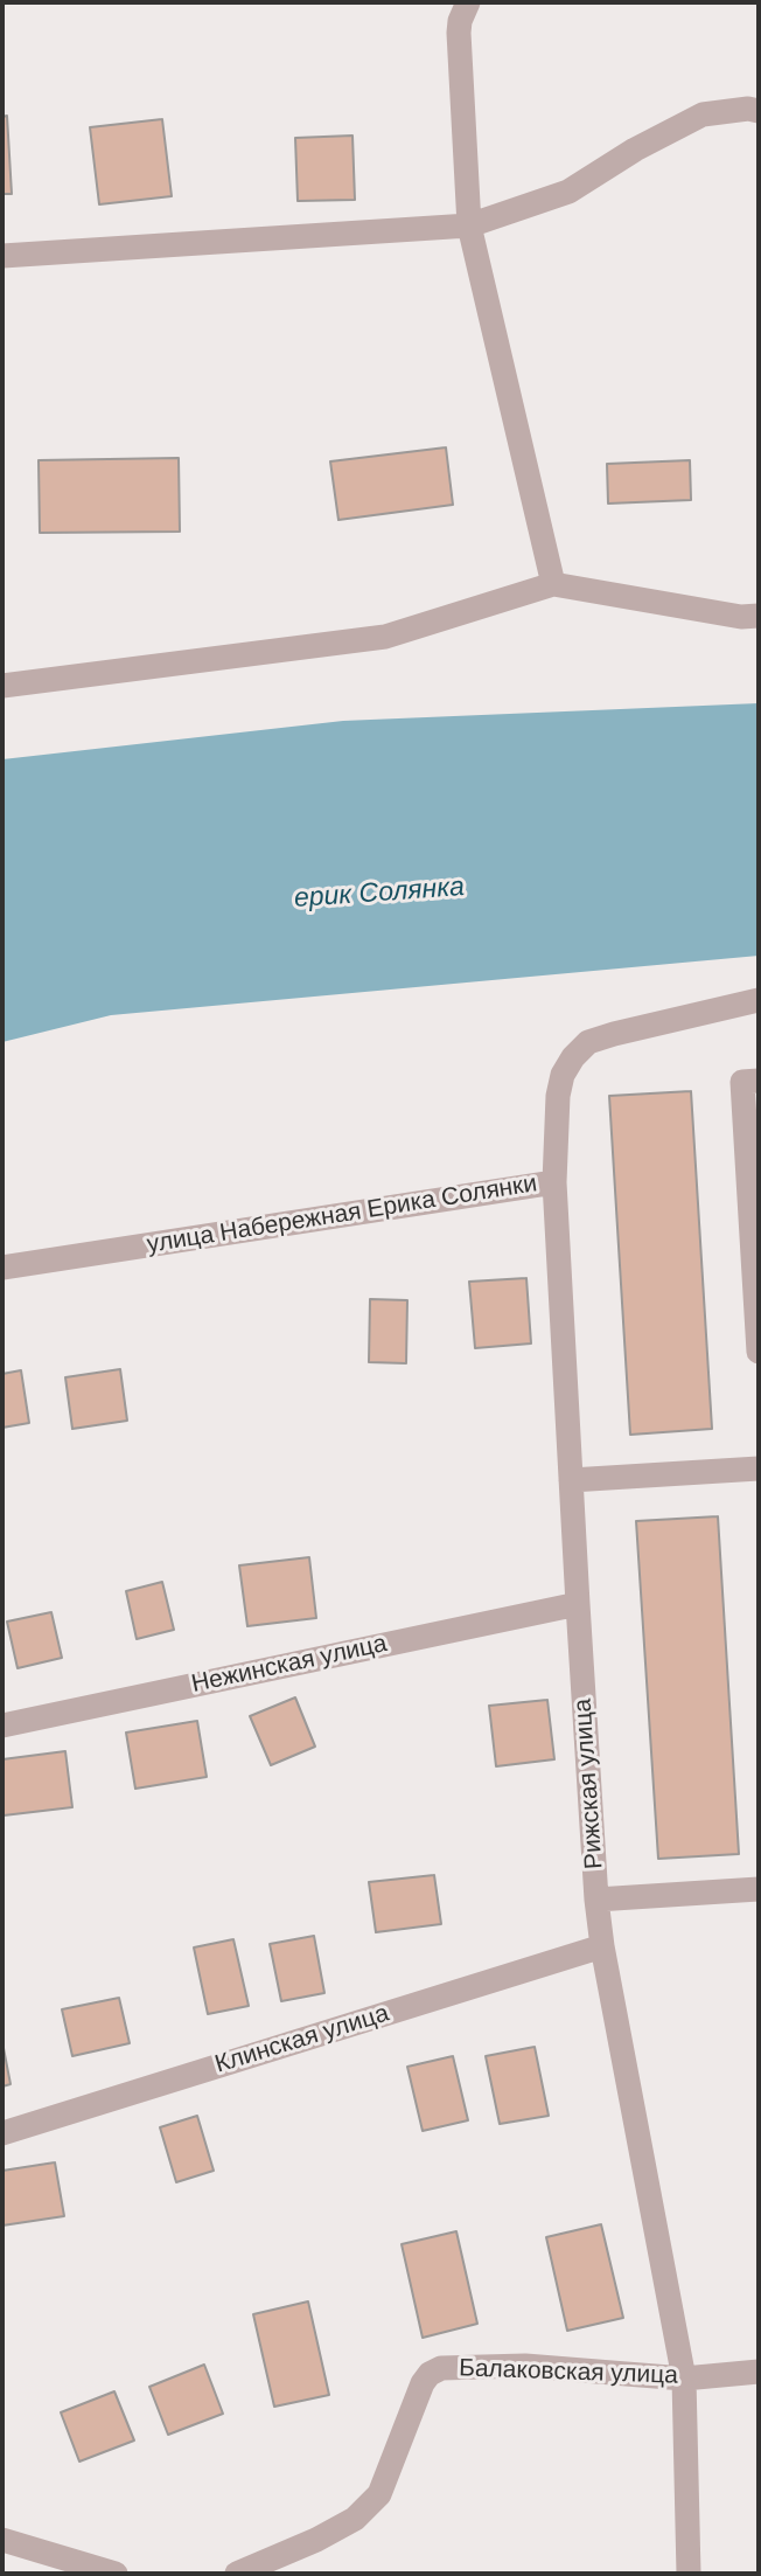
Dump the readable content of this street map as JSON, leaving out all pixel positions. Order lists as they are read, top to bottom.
{
  "streets": {
    "street": [
      "улица Набережная Ерика Солянки",
      "Нежинская улица",
      "Рижская улица",
      "Клинская улица",
      "Балаковская улица"
    ]
  },
  "crossings": [
    ["улица Набережная Ерика Солянки", "Рижская улица"],
    ["Нежинская улица", "Рижская улица"],
    ["Рижская улица", "Клинская улица"],
    ["Рижская улица", "Балаковская улица"]
  ],
  "water": ["ерик Солянка"]
}
